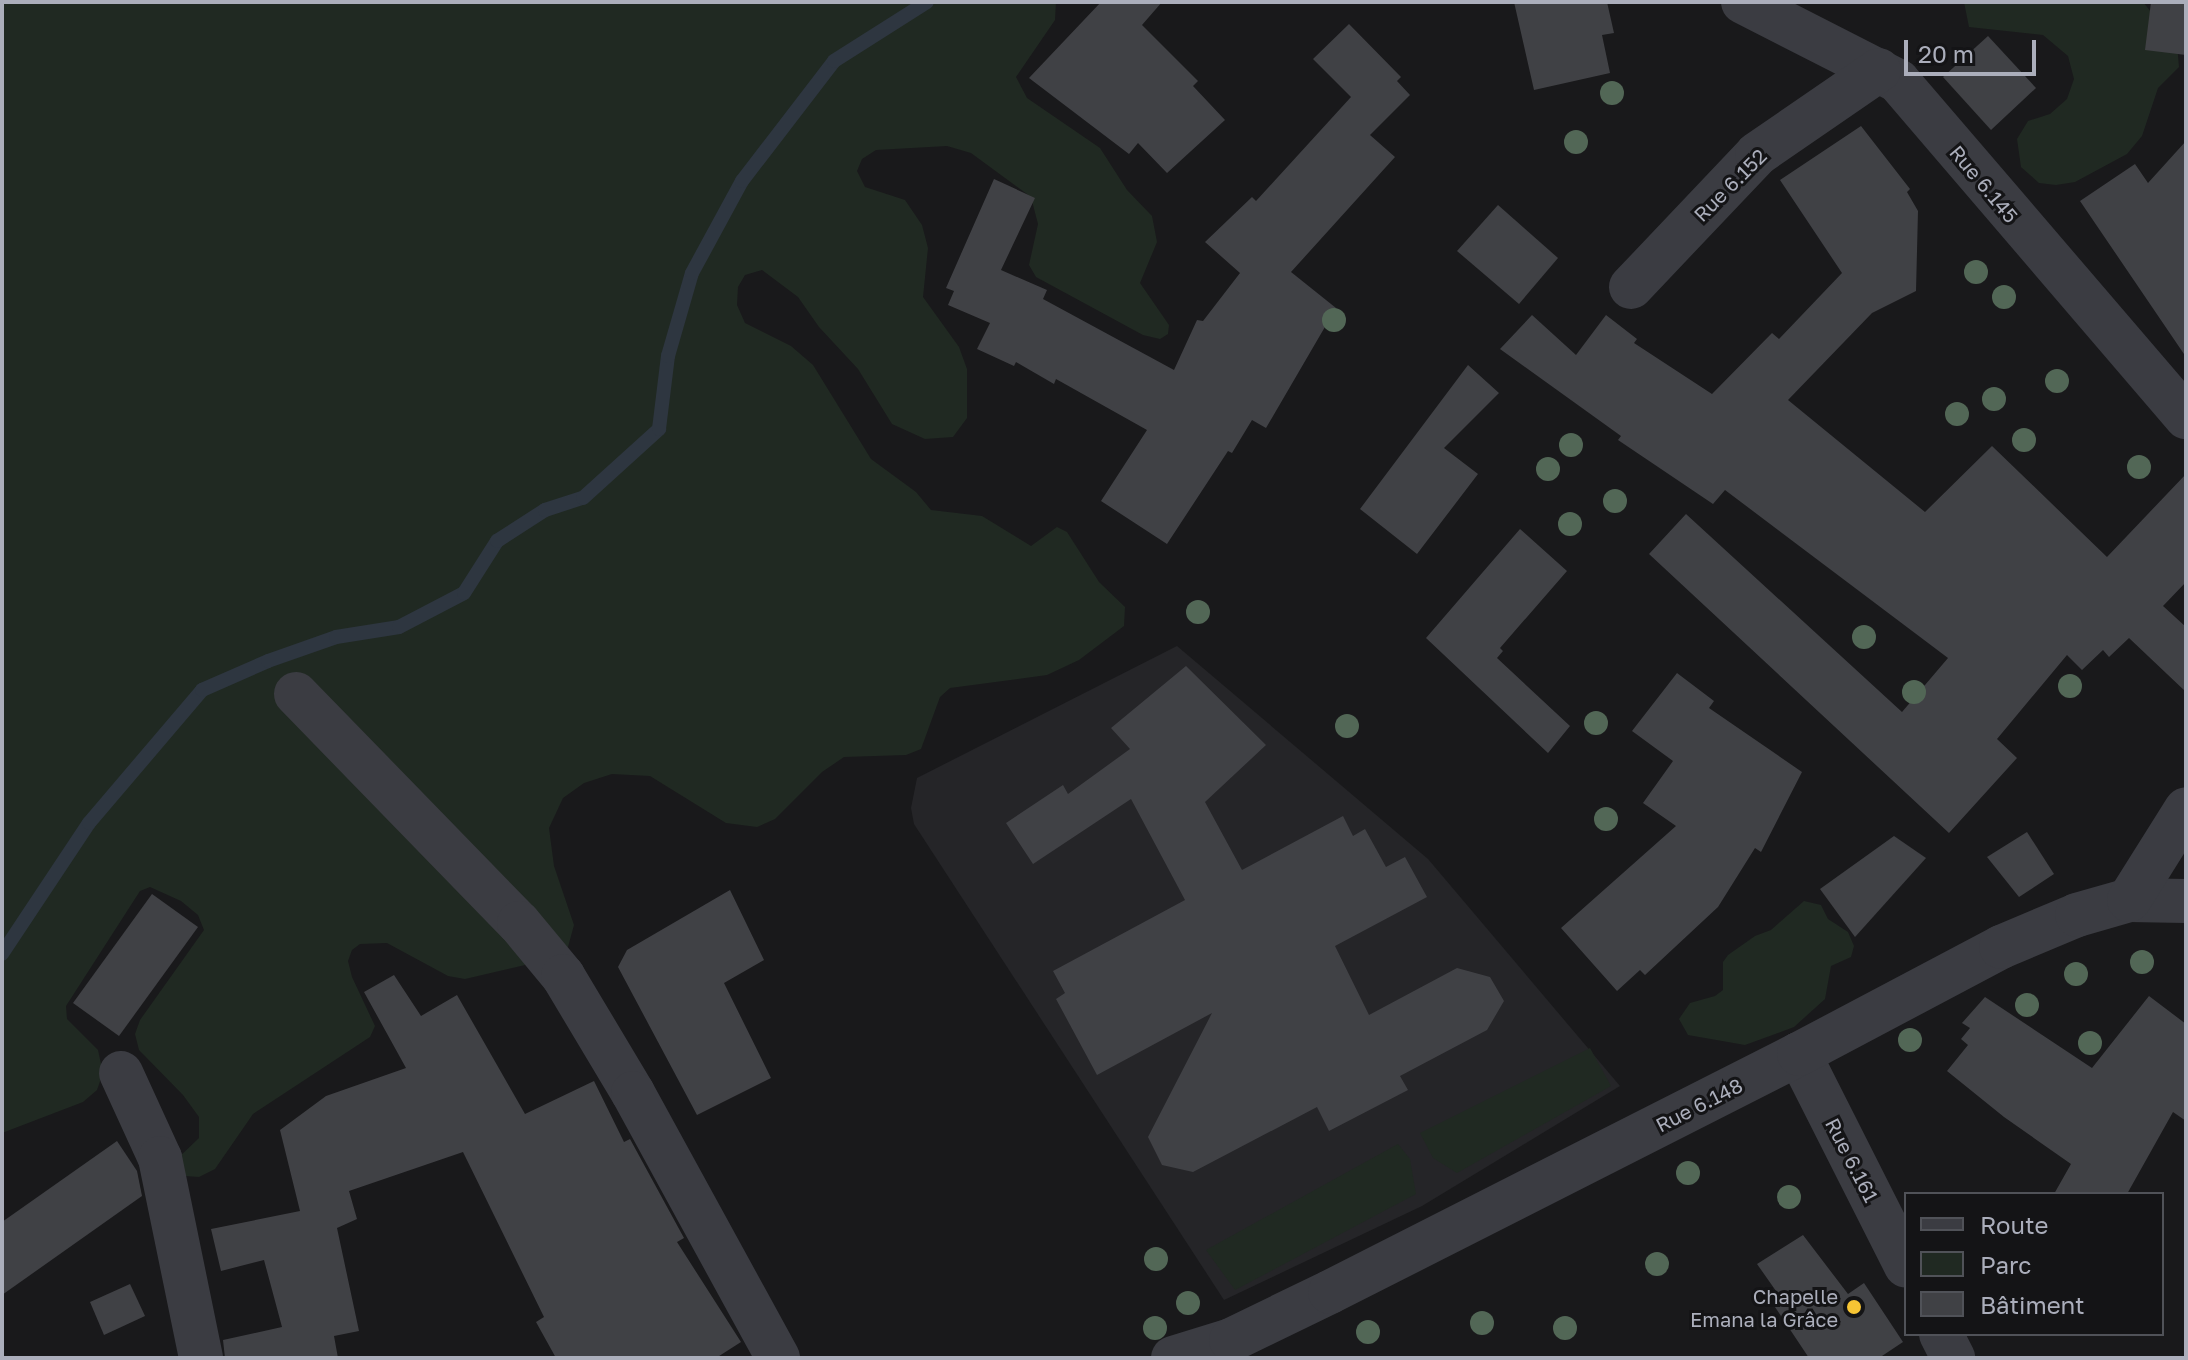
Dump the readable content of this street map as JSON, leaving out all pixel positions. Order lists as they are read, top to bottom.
{
  "streets": {
    "street": [
      "Rue 6.145",
      "Rue 6.152",
      "Rue 6.148",
      "Rue 6.161"
    ]
  },
  "crossings": [
    ["Rue 6.145", "Rue 6.152"],
    ["Rue 6.148", "Rue 6.161"]
  ],
  "places": ["Chapelle Emana la Grâce"],
  "legend": ["Route", "Parc", "Bâtiment"],
  "scale_bar": "20 m"
}
